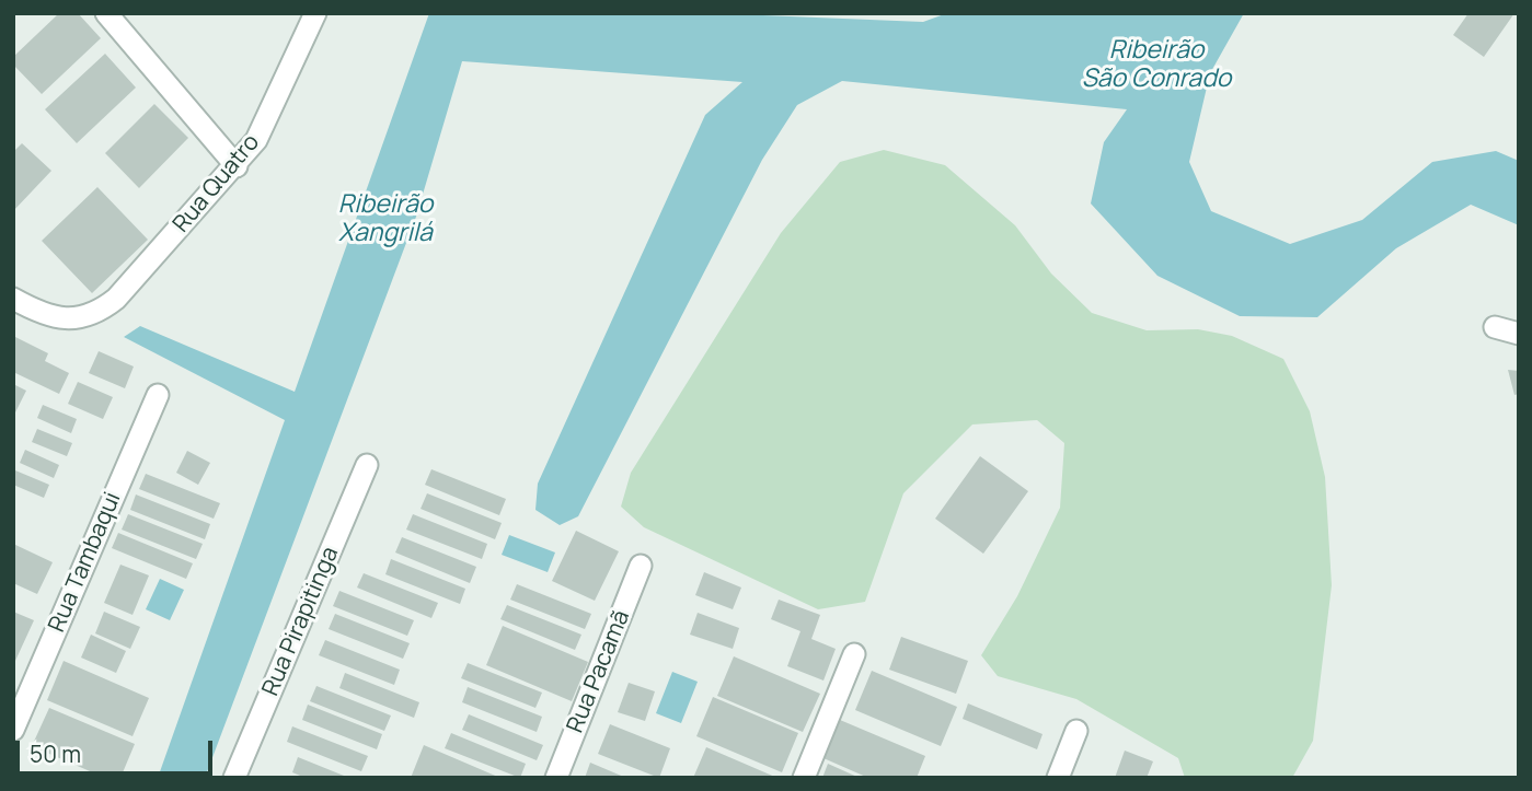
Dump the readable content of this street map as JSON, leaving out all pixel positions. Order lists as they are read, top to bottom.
{
  "streets": {
    "street": [
      "Rua Quatro",
      "Rua Tambaqui",
      "Rua Pirapitinga",
      "Rua Pacamã"
    ]
  },
  "water": ["Ribeirão São Conrado", "Ribeirão Xangrilá"],
  "scale_bar": "50 m"
}
